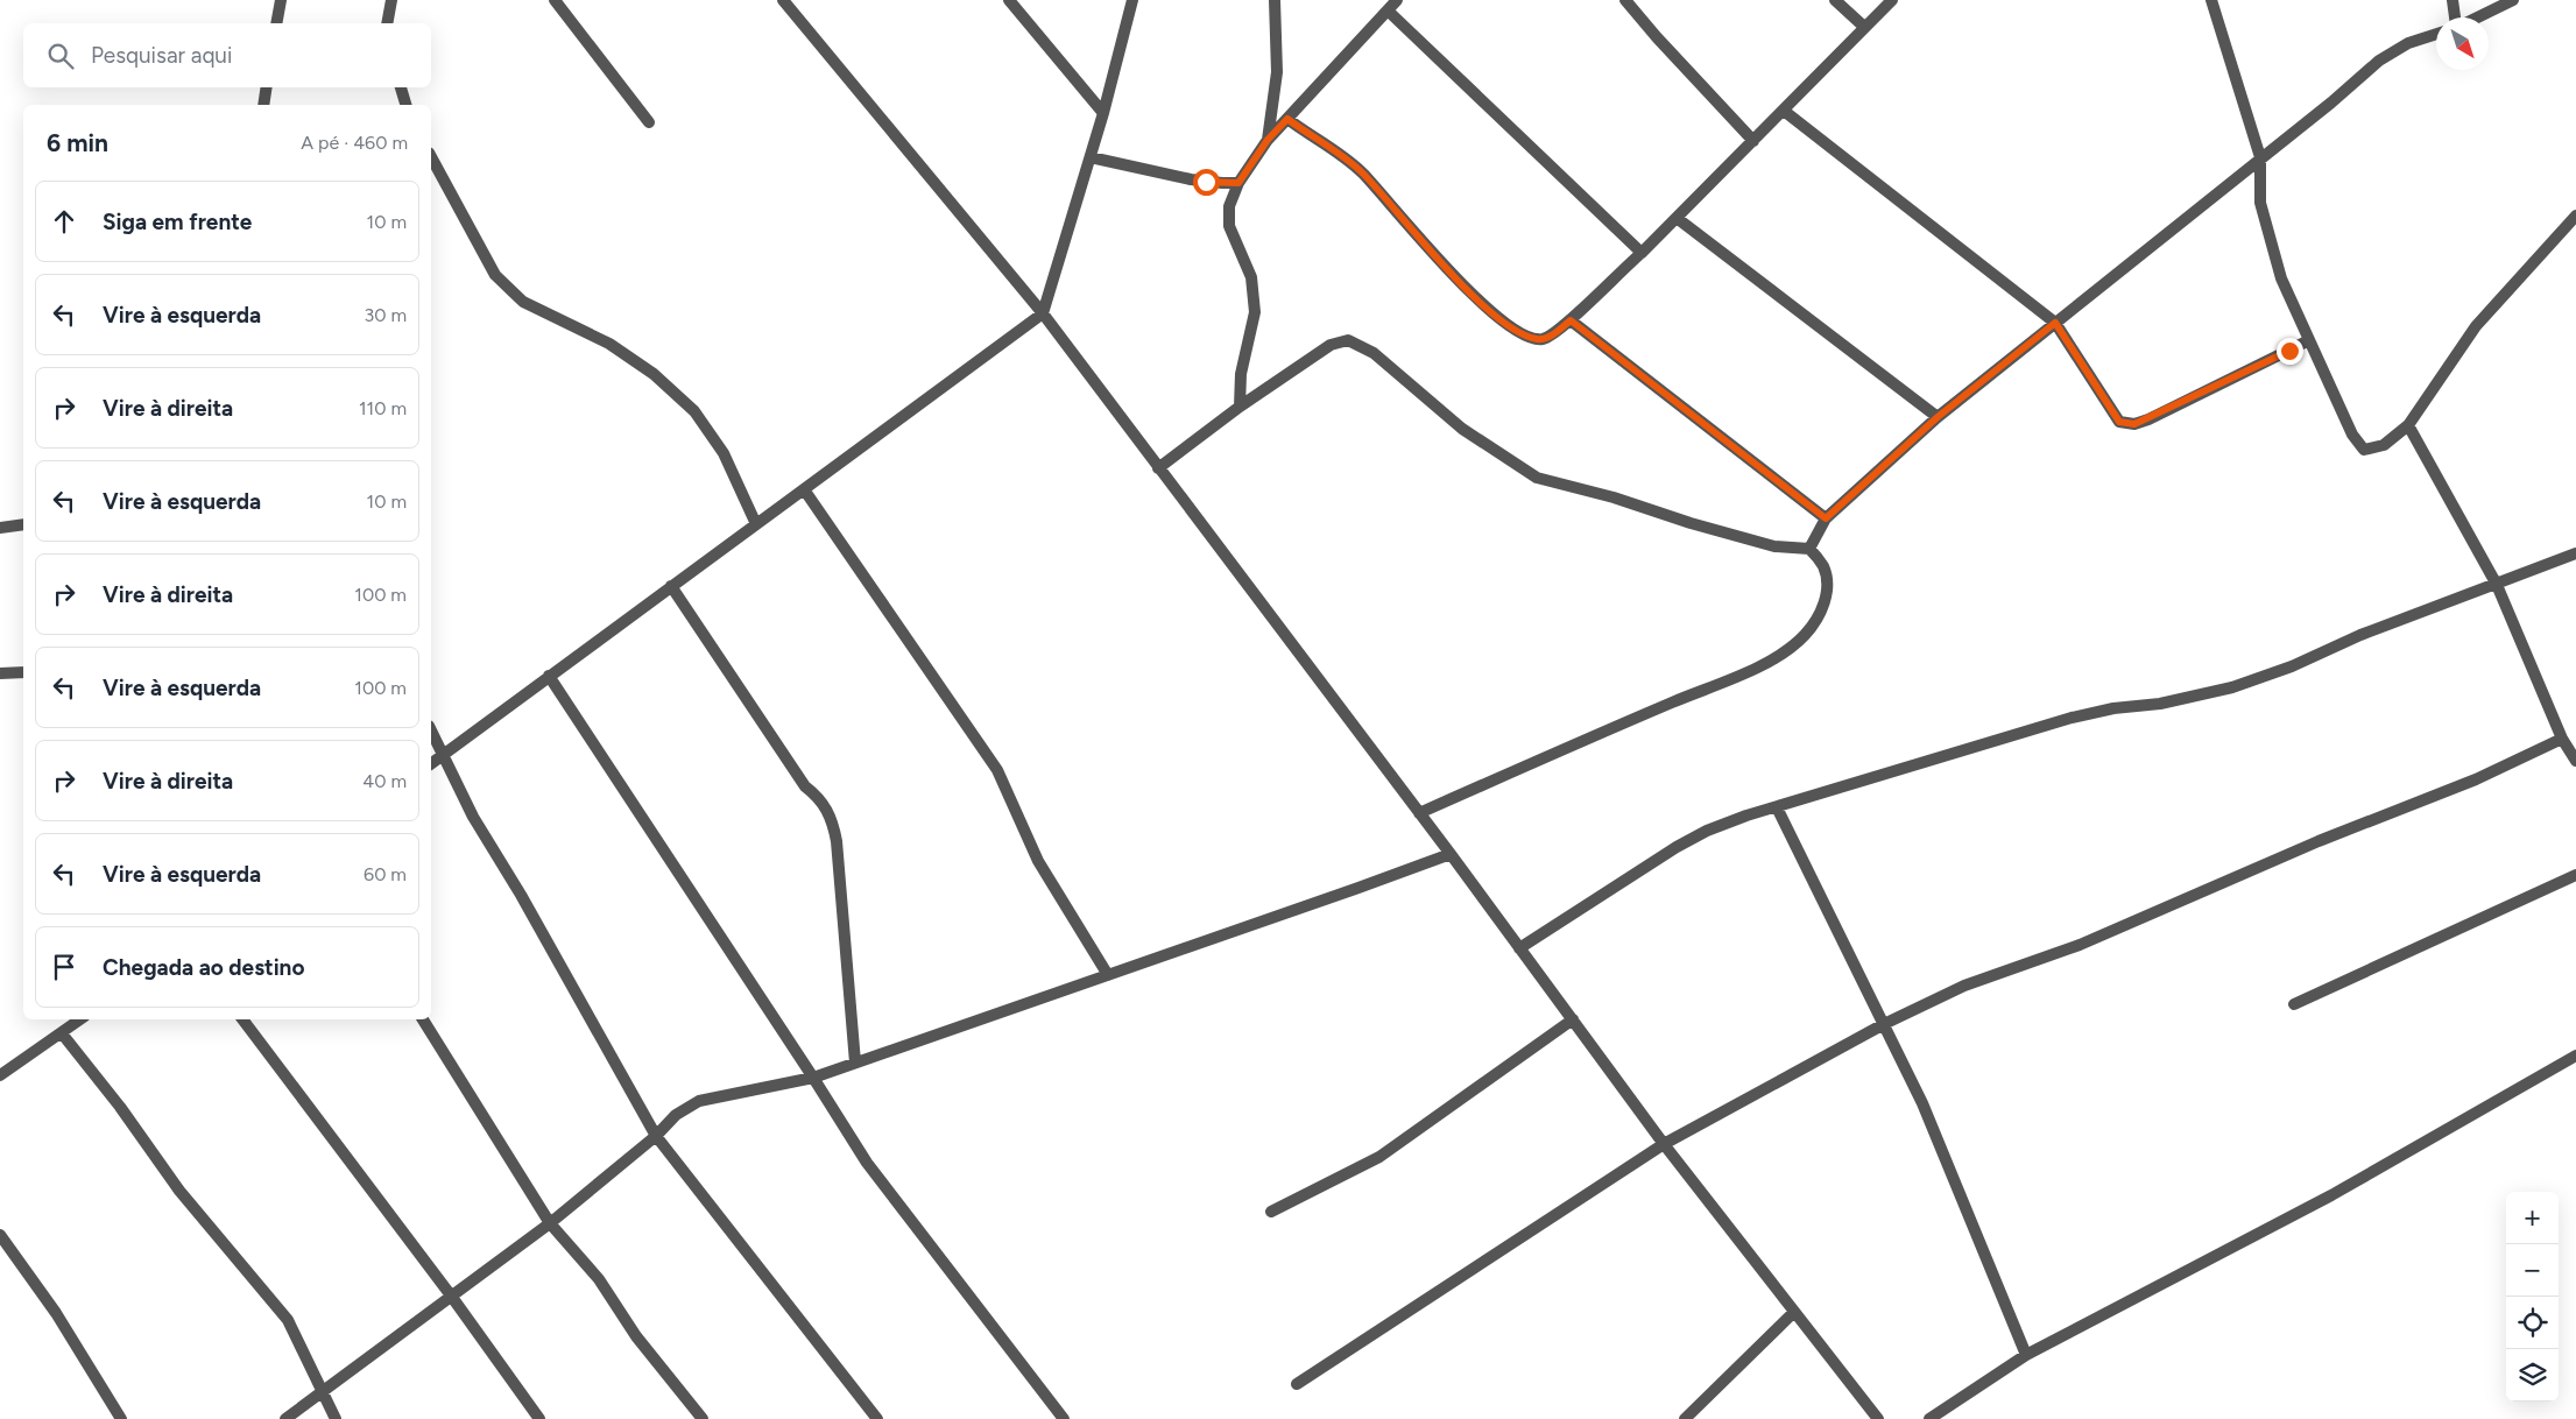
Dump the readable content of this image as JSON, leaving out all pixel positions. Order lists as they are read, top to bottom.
{
  "north": "bottom right",
  "page": {
    "search": "Pesquisar aqui",
    "heading": ["6 min", "A pé · 460 m"],
    "list": [
      ["Siga em frente", "10 m"],
      ["Vire à esquerda", "30 m"],
      ["Vire à direita", "110 m"],
      ["Vire à esquerda", "10 m"],
      ["Vire à direita", "100 m"],
      ["Vire à esquerda", "100 m"],
      ["Vire à direita", "40 m"],
      ["Vire à esquerda", "60 m"],
      "Chegada ao destino"
    ],
    "map_buttons": ["+", "−"]
  }
}
